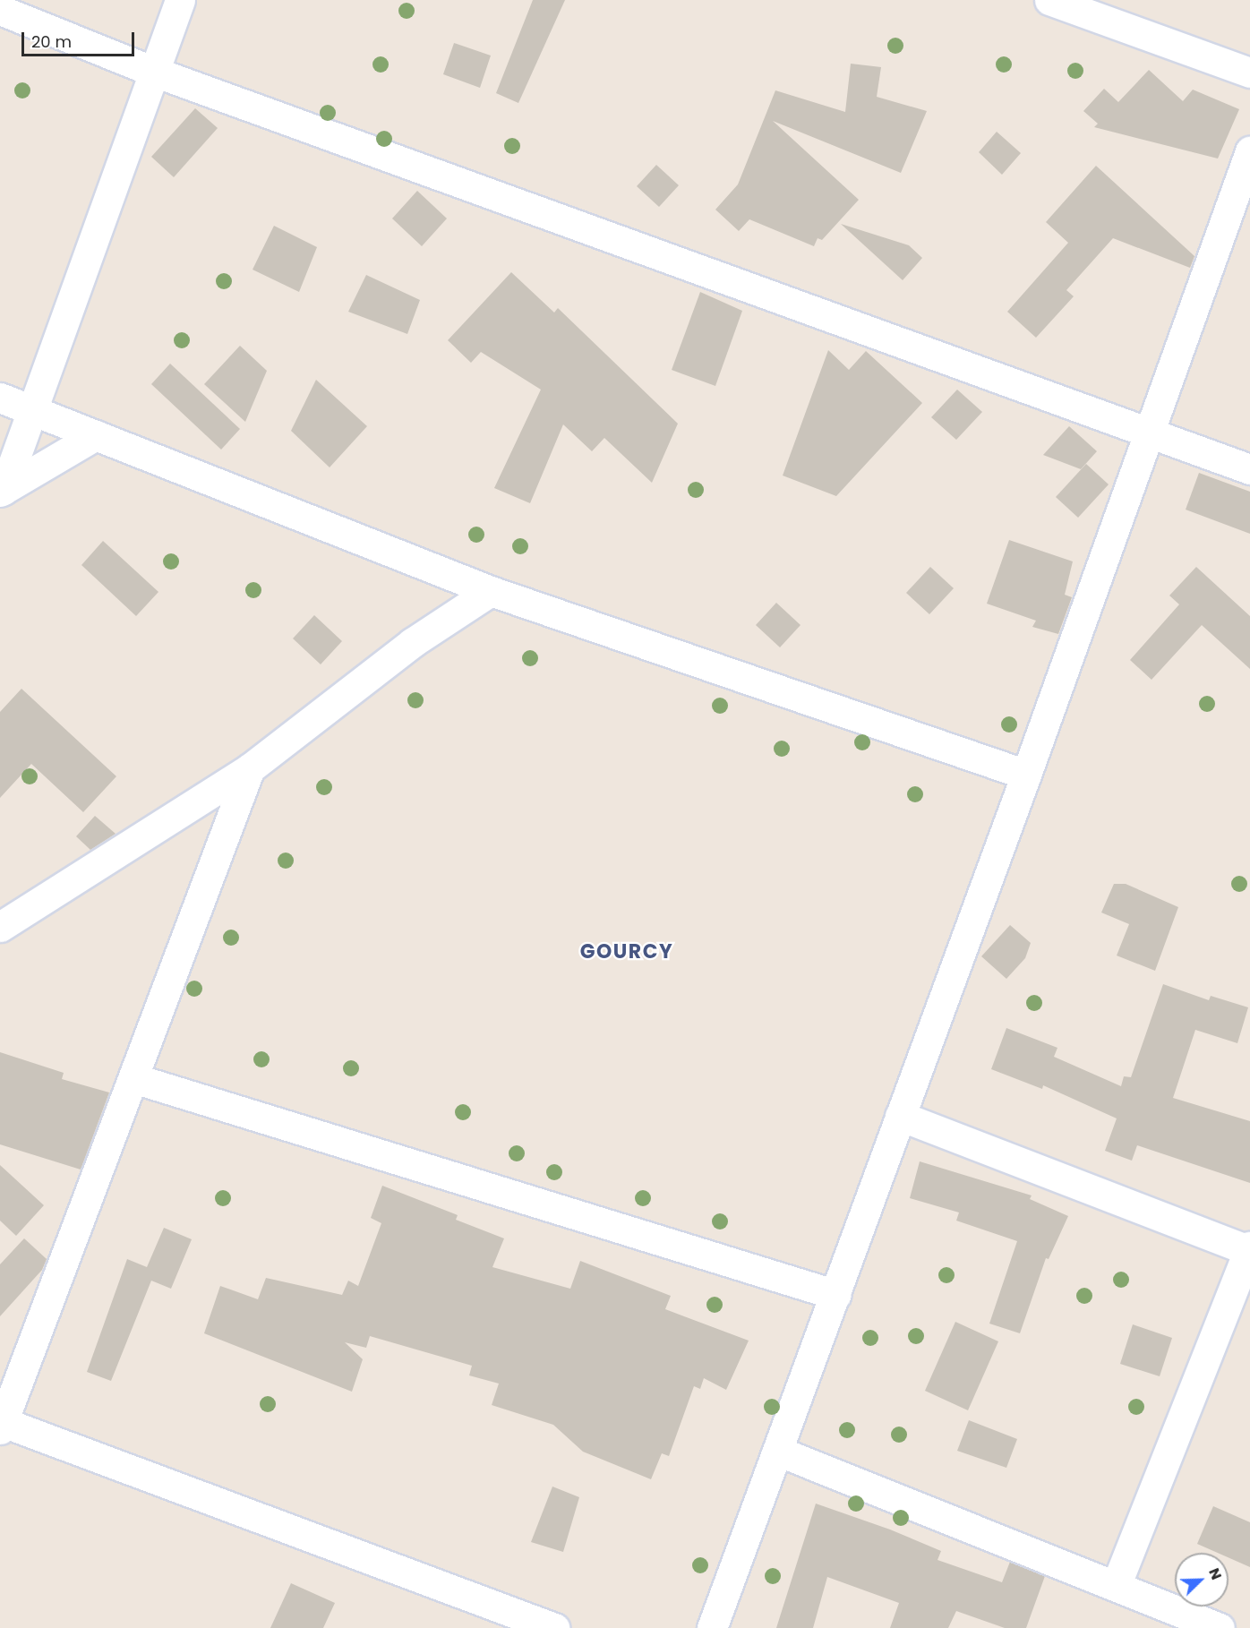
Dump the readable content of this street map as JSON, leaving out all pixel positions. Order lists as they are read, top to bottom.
{
  "districts": ["GOURCY"],
  "scale_bar": "20 m",
  "north": "top right"
}
